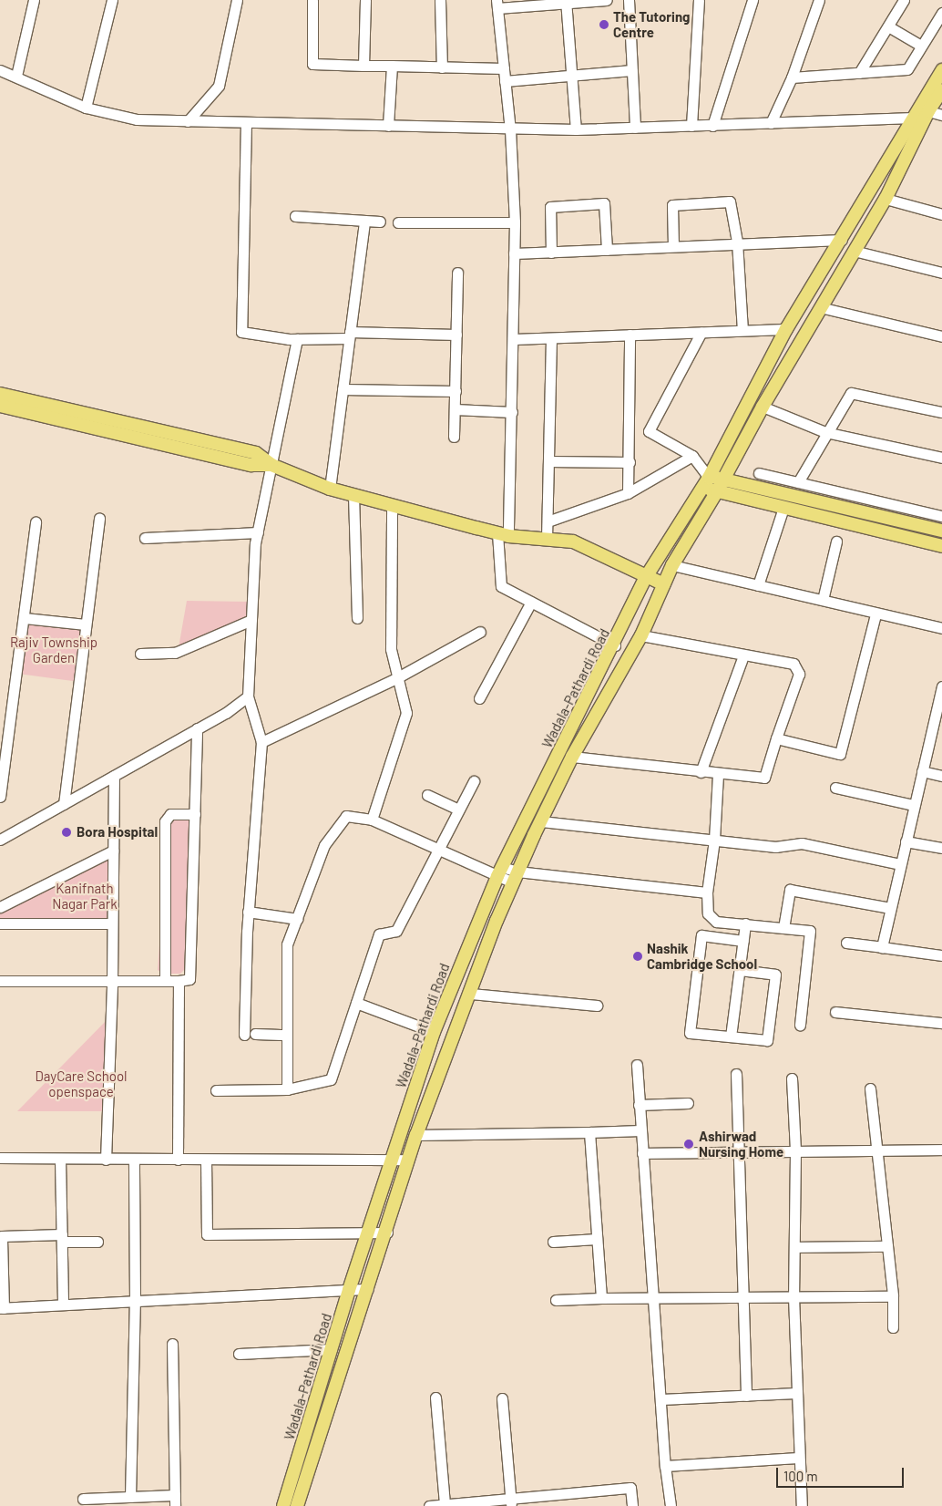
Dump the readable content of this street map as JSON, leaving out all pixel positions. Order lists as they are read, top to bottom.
{
  "streets": {
    "main road": ["Wadala-Pathardi Road"]
  },
  "parks": ["Rajiv Township Garden", "Kanifnath Nagar Park", "DayCare School openspace"],
  "places": [
    "The Tutoring Centre",
    "Bora Hospital",
    "Nashik Cambridge School",
    "Ashirwad Nursing Home"
  ],
  "scale_bar": "100 m"
}
